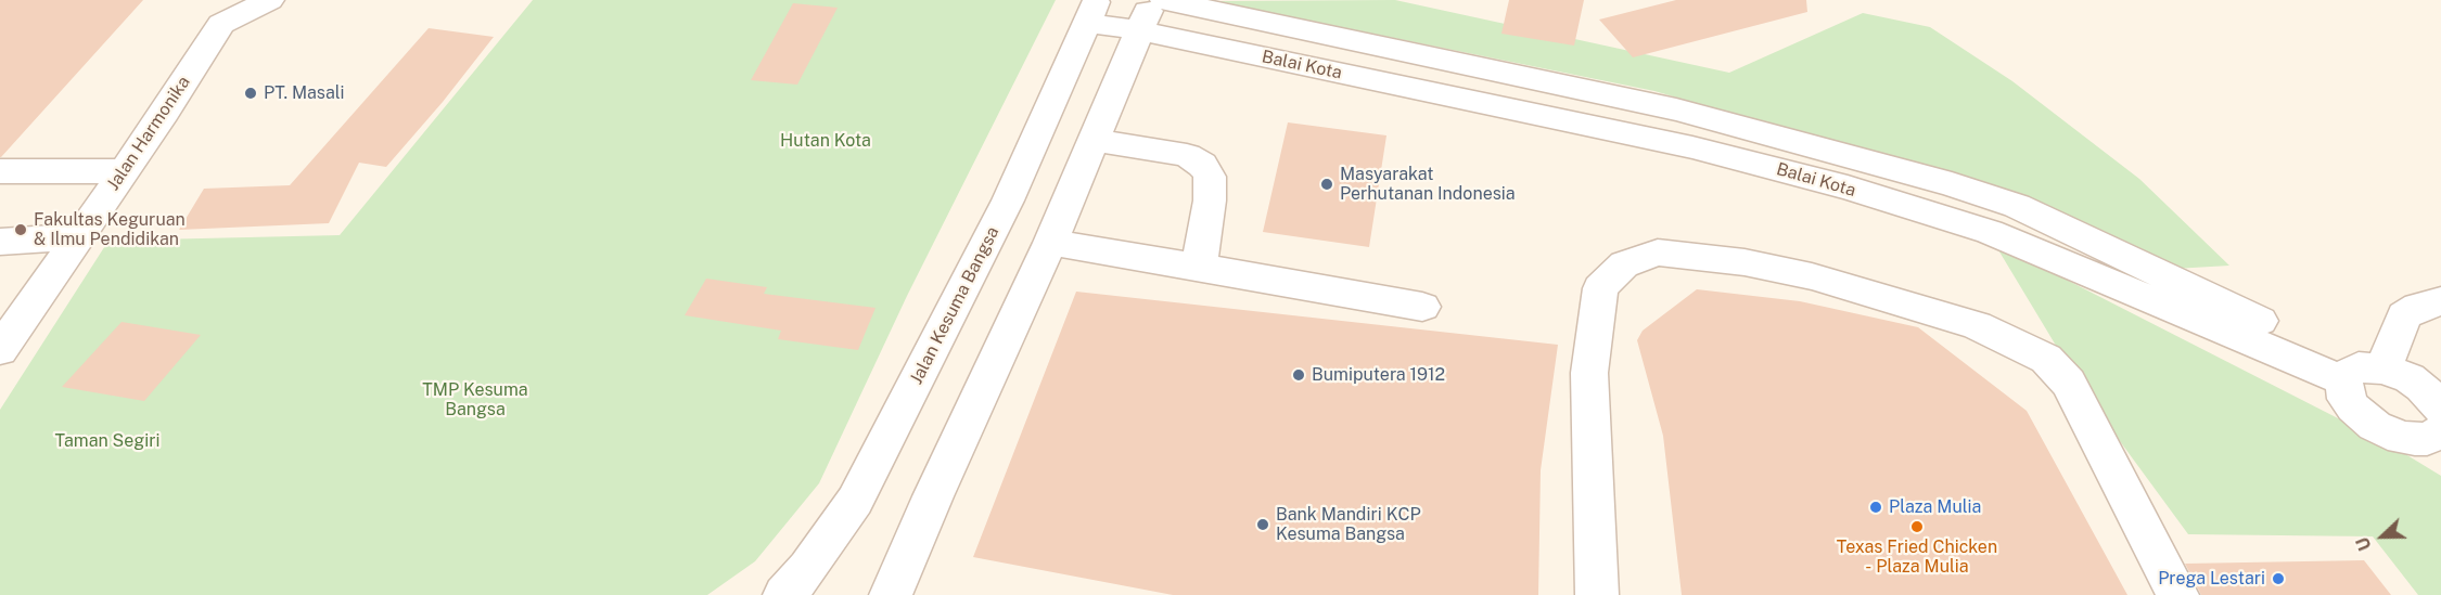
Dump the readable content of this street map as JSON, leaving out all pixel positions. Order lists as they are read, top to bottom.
{
  "streets": {
    "street": ["Balai Kota", "Jalan Harmonika", "Jalan Kesuma Bangsa"]
  },
  "crossings": [
    ["Balai Kota", "Jalan Kesuma Bangsa"]
  ],
  "parks": ["Hutan Kota", "TMP Kesuma Bangsa", "Taman Segiri"],
  "places": [
    "PT. Masali",
    "Masyarakat Perhutanan Indonesia",
    "Fakultas Keguruan & Ilmu Pendidikan",
    "Bumiputera 1912",
    "Plaza Mulia",
    "Bank Mandiri KCP Kesuma Bangsa",
    "Texas Fried Chicken - Plaza Mulia",
    "Prega Lestari"
  ],
  "north": "left"
}
